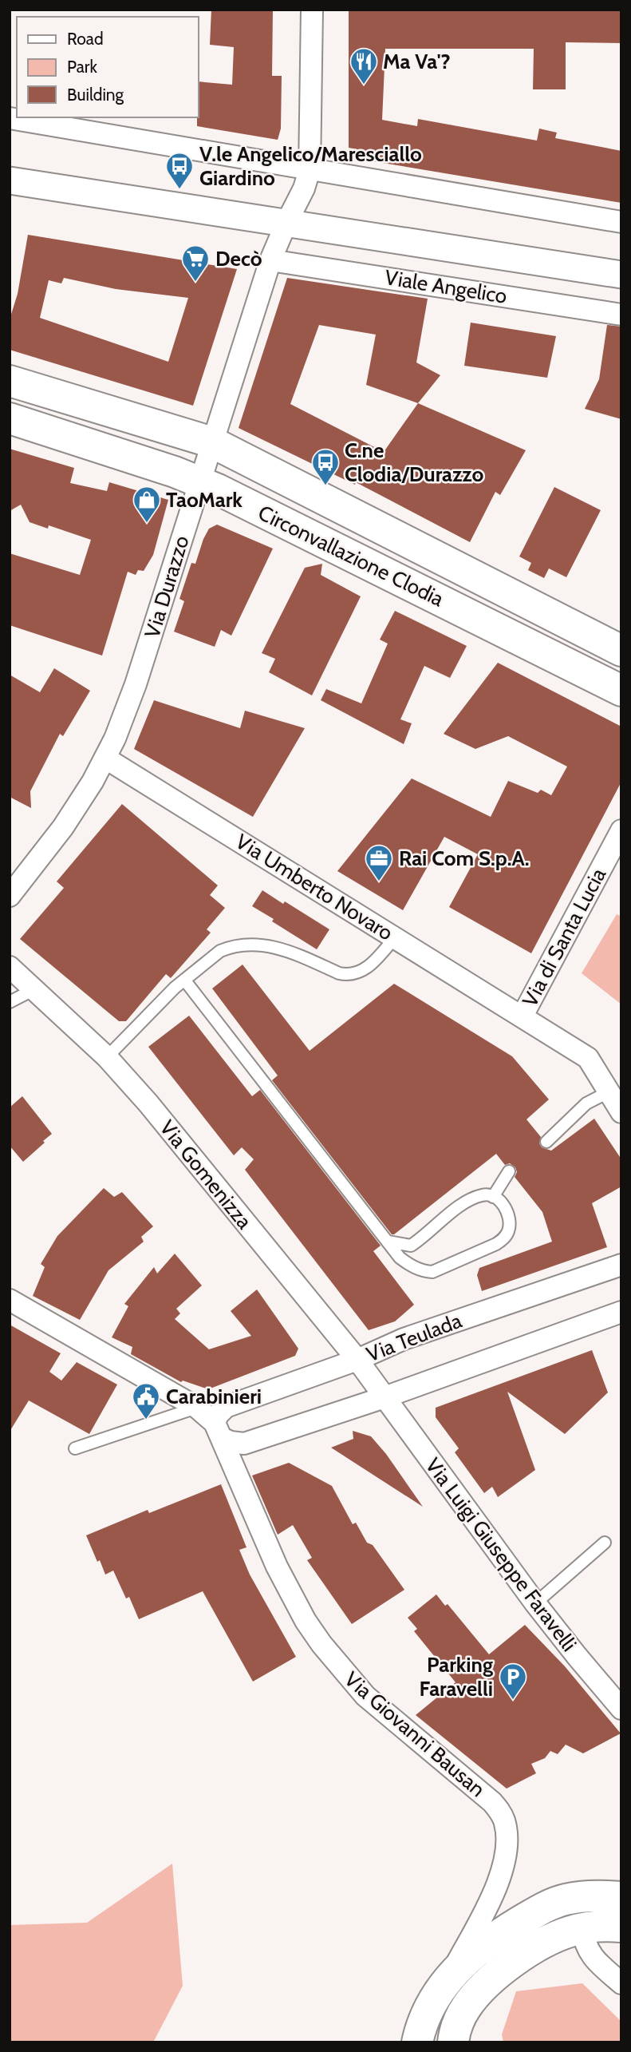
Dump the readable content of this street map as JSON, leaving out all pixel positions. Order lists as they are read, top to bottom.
{
  "streets": {
    "main road": ["Circonvallazione Clodia"],
    "street": [
      "Viale Angelico",
      "Via Durazzo",
      "Via Umberto Novaro",
      "Via di Santa Lucia",
      "Via Gomenizza",
      "Via Teulada",
      "Via Luigi Giuseppe Faravelli",
      "Via Giovanni Bausan"
    ]
  },
  "crossings": [
    ["Viale Angelico", "Via Durazzo"],
    ["Circonvallazione Clodia", "Via Durazzo"],
    ["Via Durazzo", "Via Umberto Novaro"],
    ["Via Umberto Novaro", "Via di Santa Lucia"],
    ["Via Gomenizza", "Via Teulada"],
    ["Via Gomenizza", "Via Luigi Giuseppe Faravelli"],
    ["Via Teulada", "Via Giovanni Bausan"]
  ],
  "places": {
    "restaurant": ["Ma Va'?"],
    "bus stop": ["V.le Angelico/Maresciallo Giardino", "C.ne Clodia/Durazzo"],
    "supermarket": ["Decò"],
    "shop": ["TaoMark"],
    "office": ["Rai Com S.p.A."],
    "public building": ["Carabinieri"],
    "parking": ["Parking Faravelli"]
  },
  "legend": ["Road", "Park", "Building"]
}
